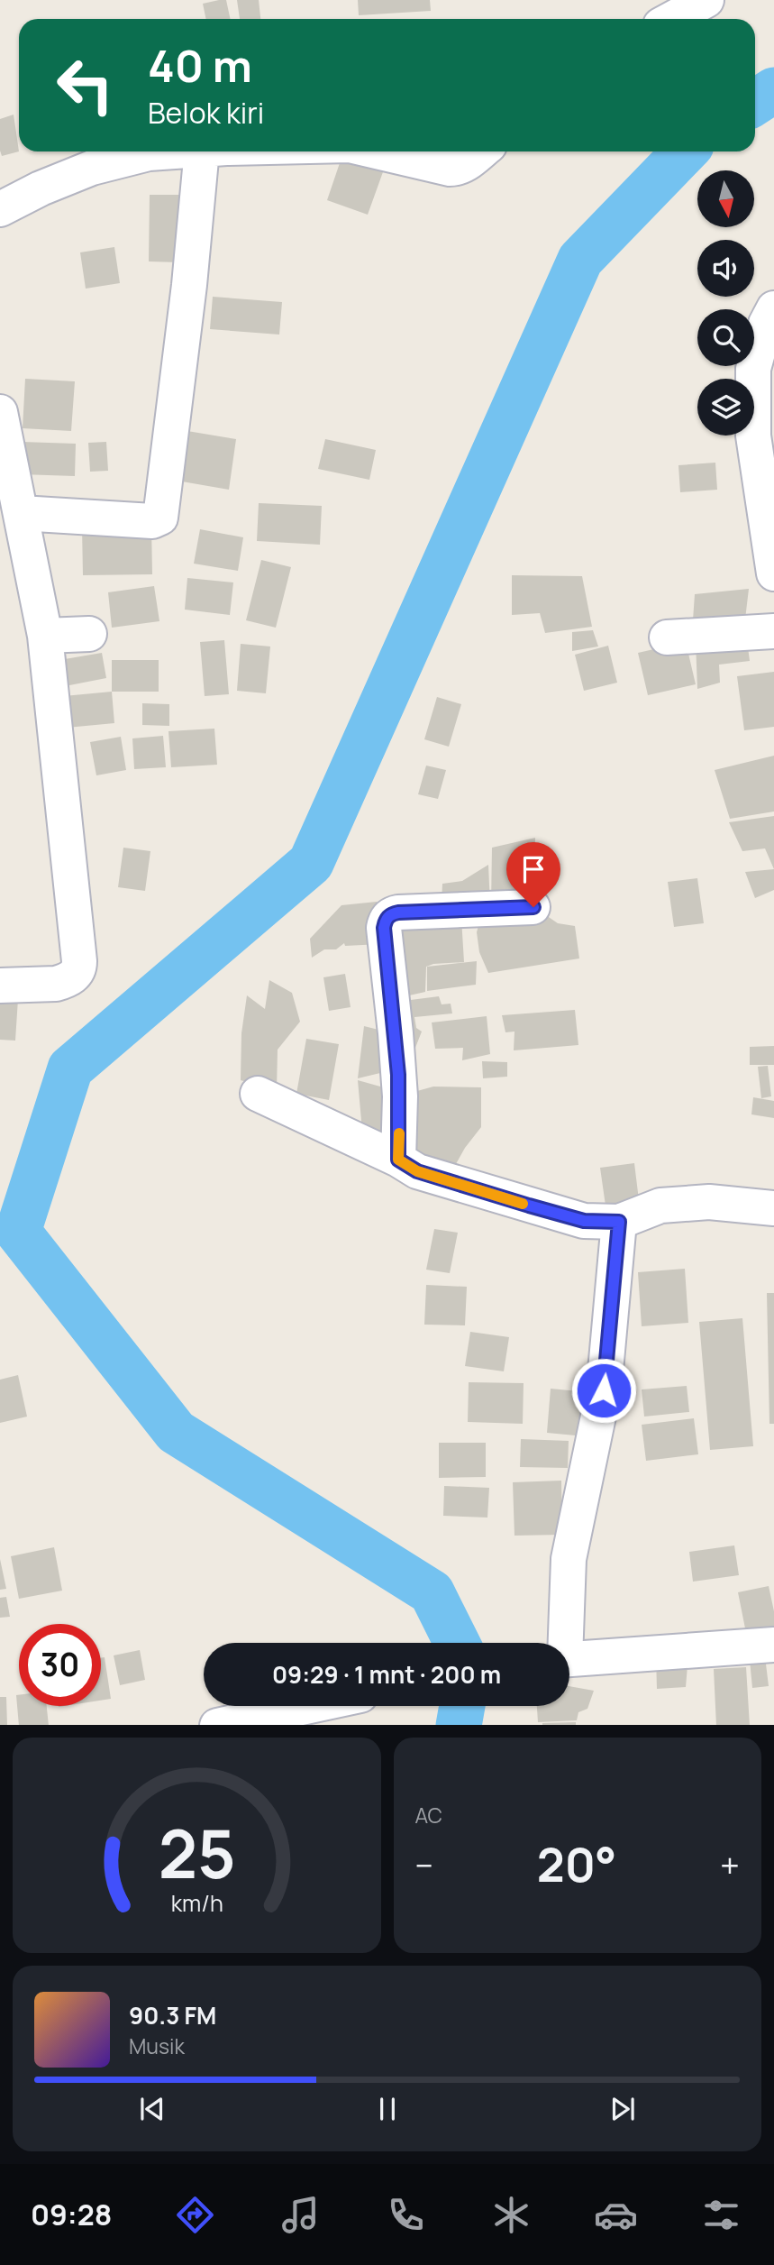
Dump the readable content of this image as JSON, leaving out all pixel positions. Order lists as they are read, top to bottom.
{
  "north": "bottom",
  "page": {
    "turn": ["40 m", "Belok kiri"],
    "limit": "30",
    "trip": "09:29 · 1 mnt · 200 m",
    "tile": "AC",
    "heat": ["−", "20°", "+"],
    "song": ["90.3 FM", "Musik"],
    "tabs": "09:28",
    "gauge": ["25", "km/h"]
  }
}
